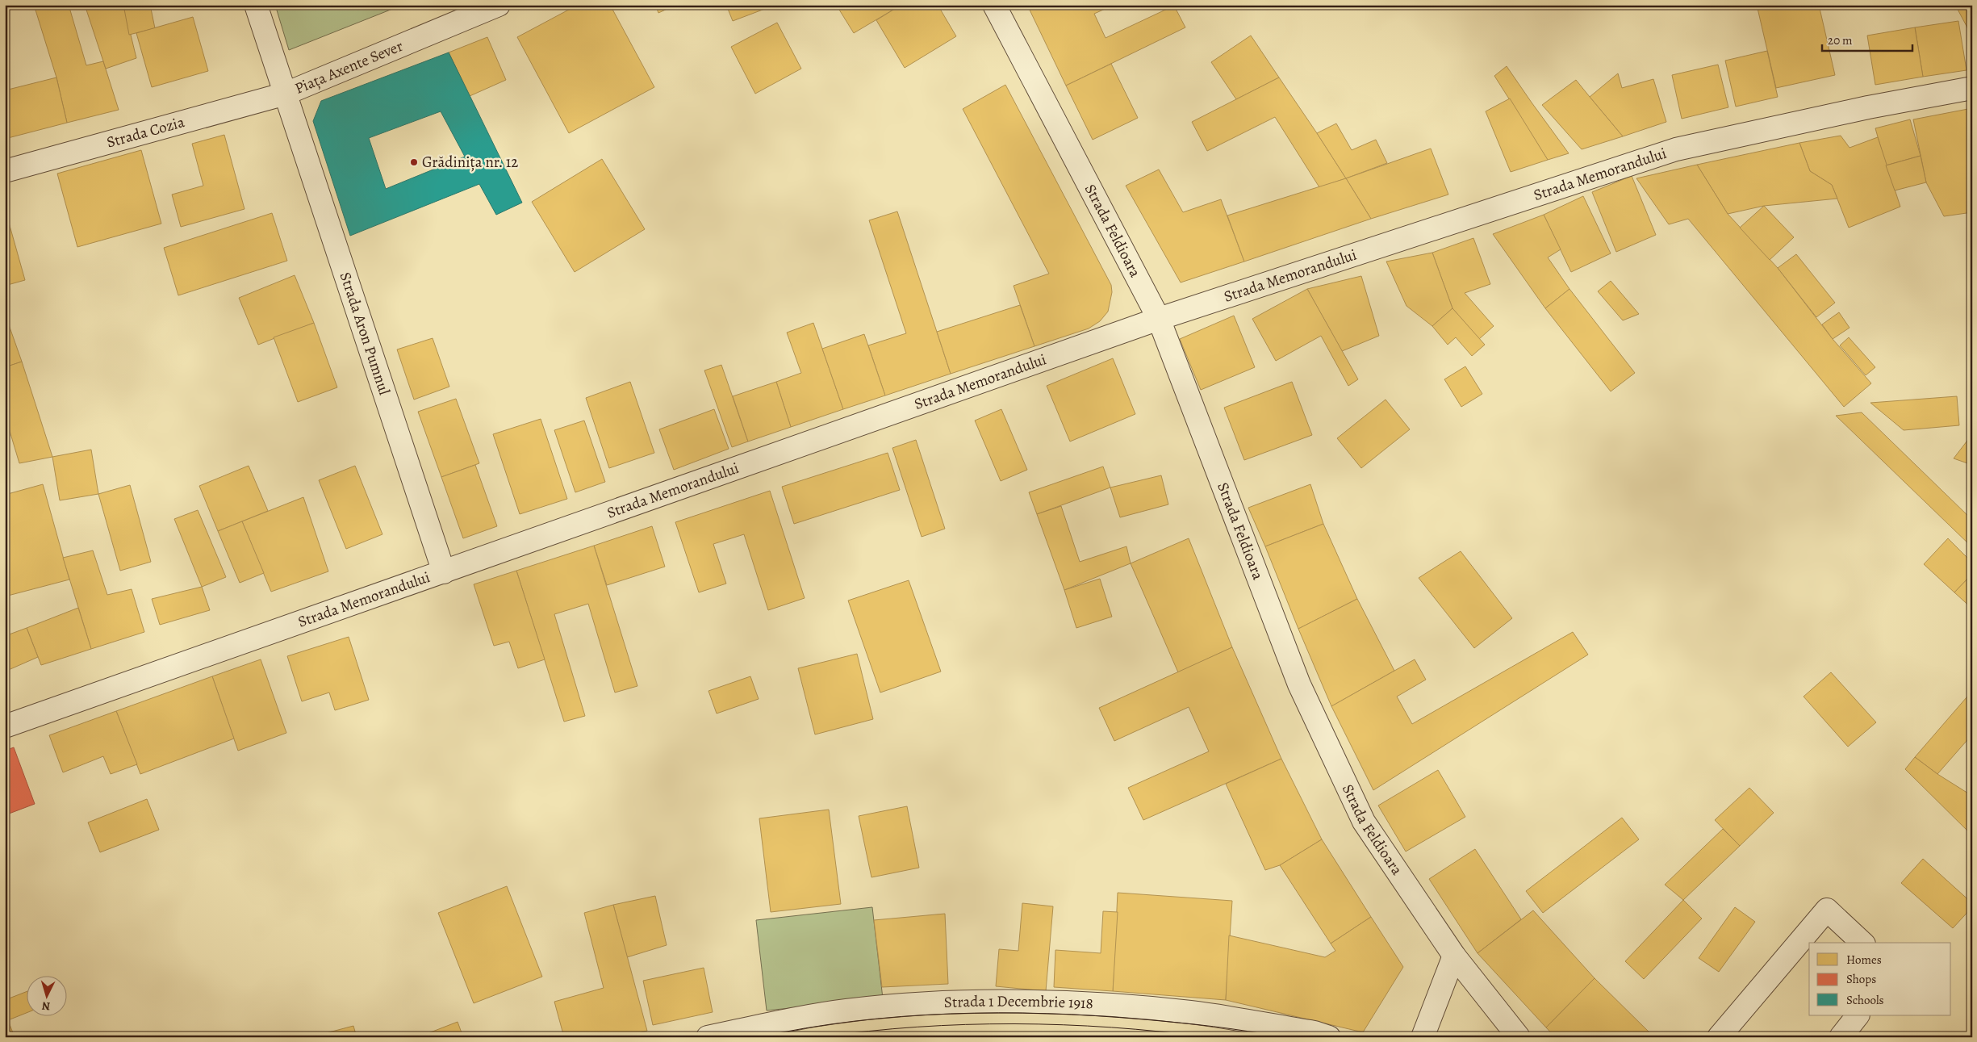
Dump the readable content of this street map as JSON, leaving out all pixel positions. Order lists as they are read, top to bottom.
{
  "streets": {
    "street": [
      "Piața Axente Sever",
      "Strada Cozia",
      "Strada Memorandului",
      "Strada Feldioara",
      "Strada Aron Pumnul",
      "Strada 1 Decembrie 1918"
    ]
  },
  "crossings": [
    ["Piața Axente Sever", "Strada Cozia"],
    ["Piața Axente Sever", "Strada Aron Pumnul"],
    ["Strada Cozia", "Strada Aron Pumnul"],
    ["Strada Memorandului", "Strada Feldioara"],
    ["Strada Memorandului", "Strada Aron Pumnul"]
  ],
  "places": ["Grădinița nr. 12"],
  "legend": ["Homes", "Shops", "Schools"],
  "scale_bar": "20 m",
  "north": "bottom"
}
